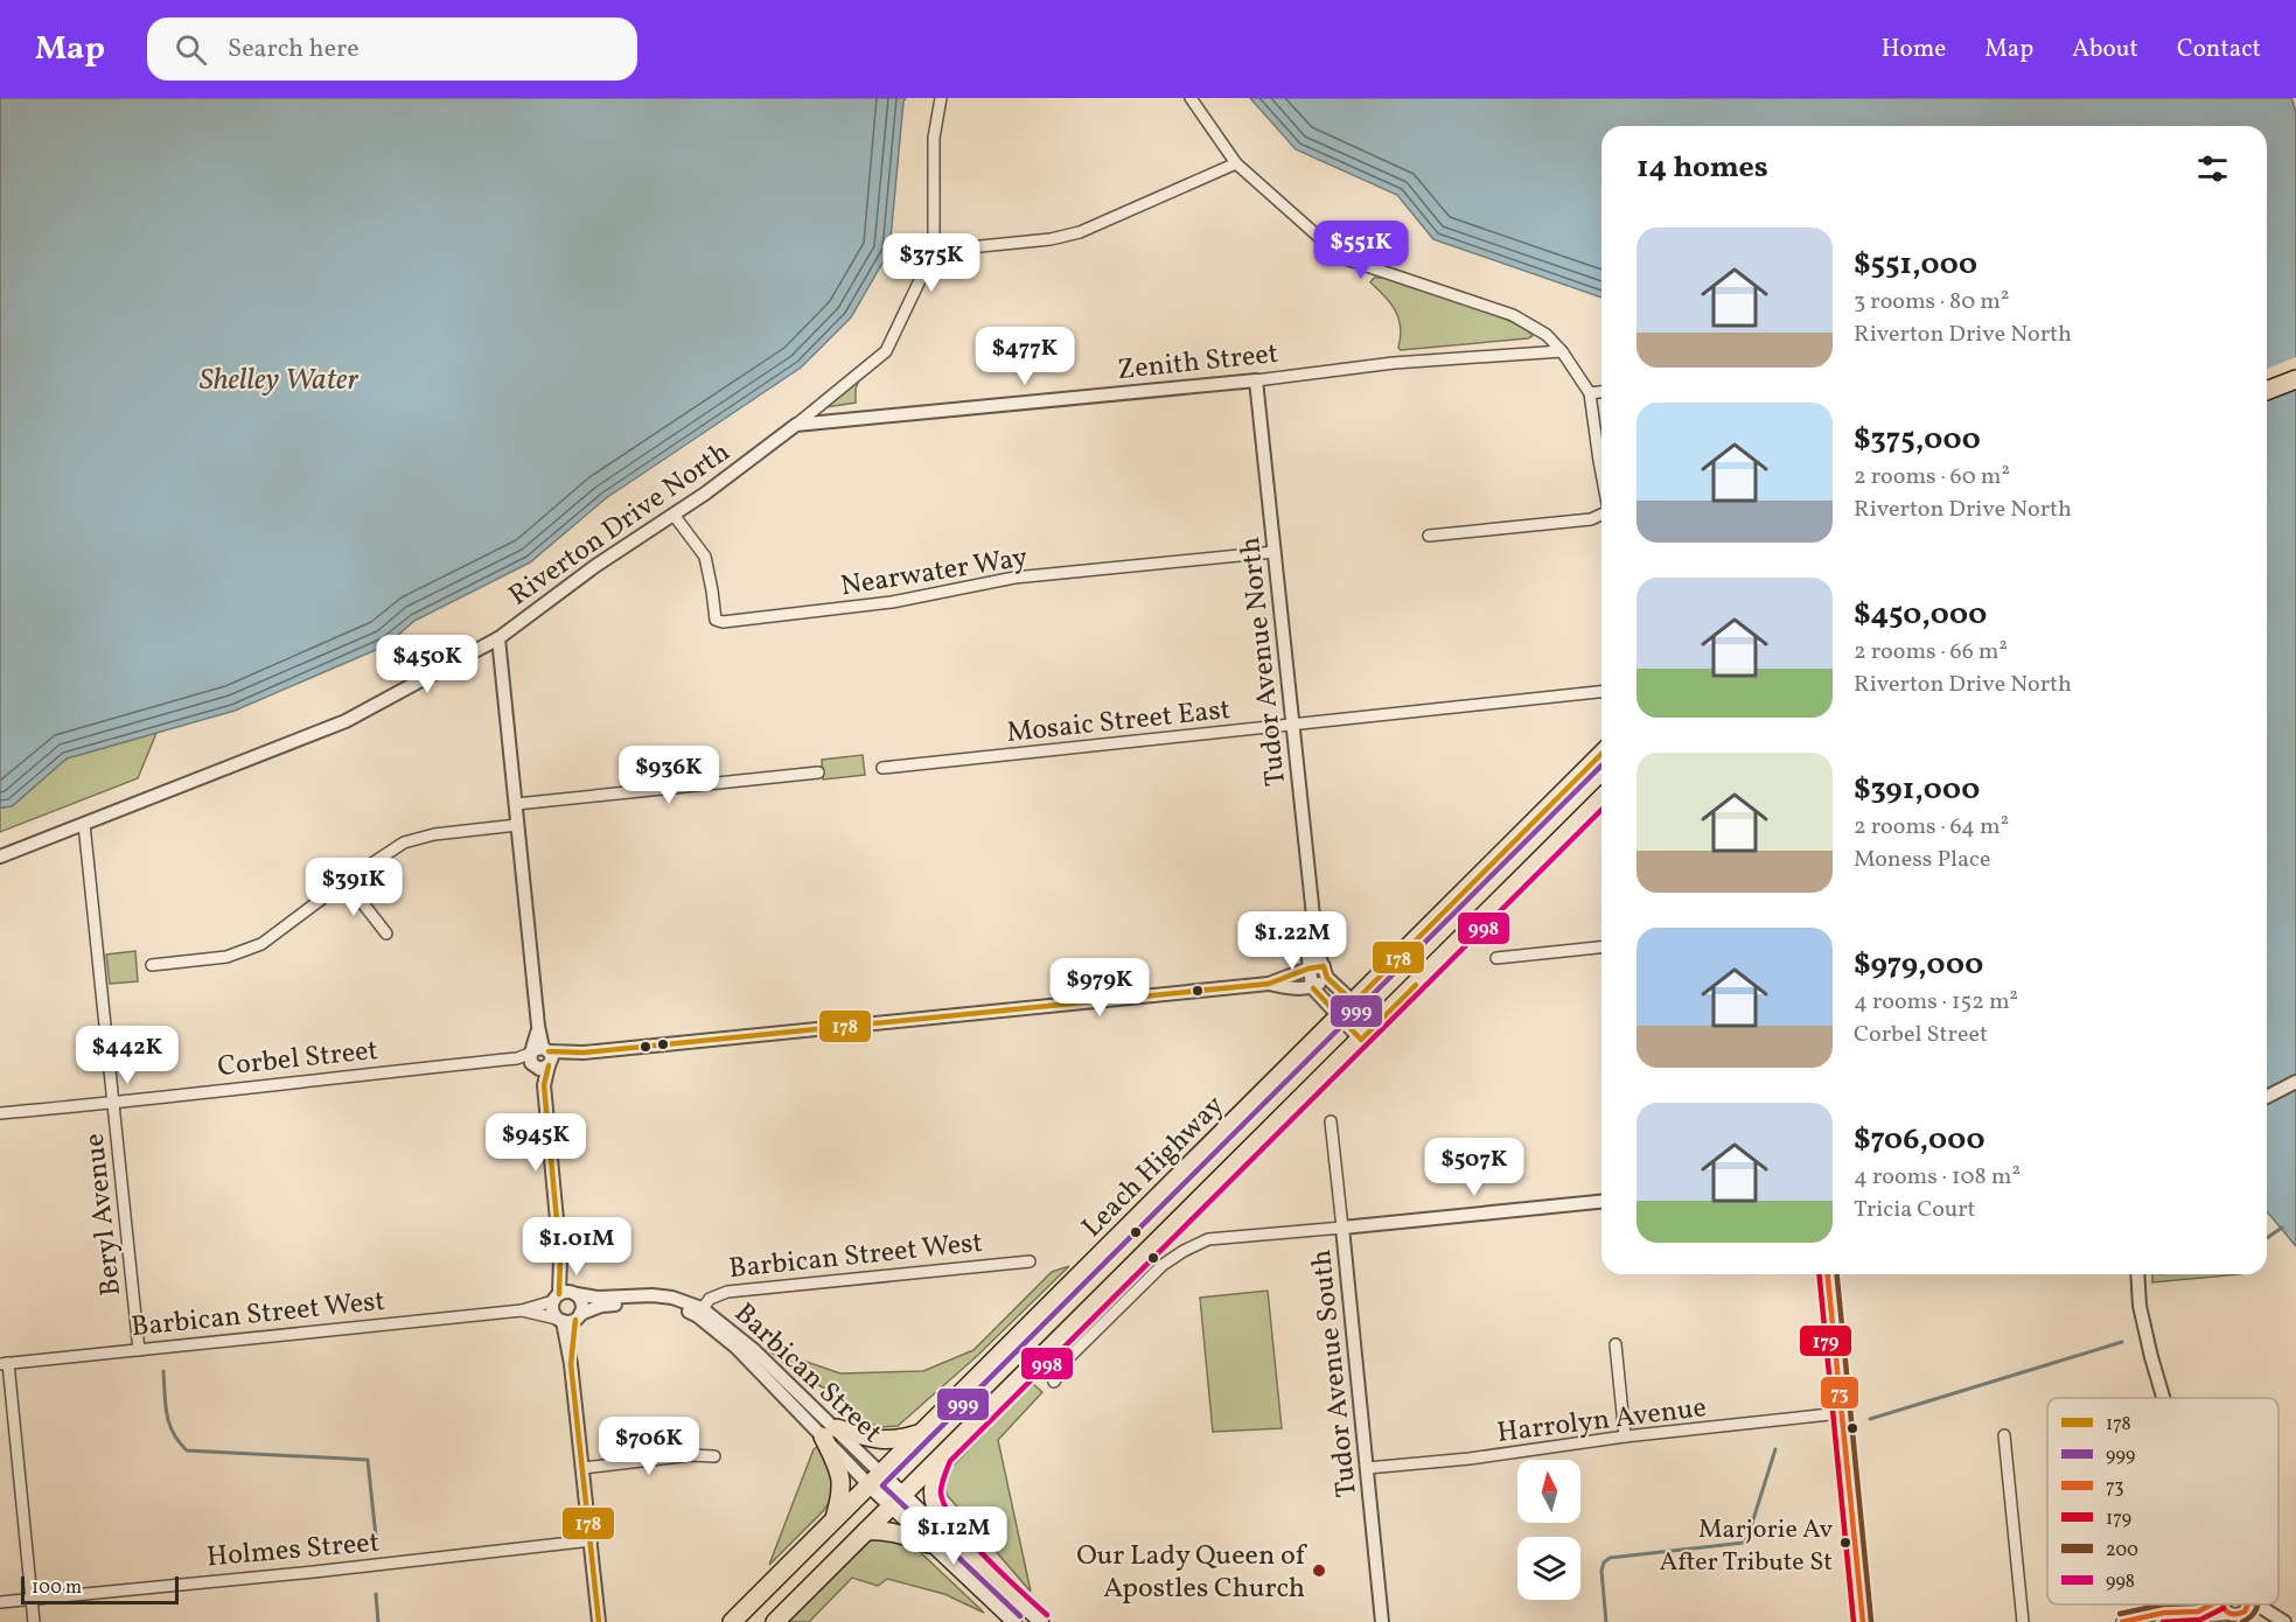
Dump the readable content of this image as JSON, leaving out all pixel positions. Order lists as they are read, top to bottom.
{
  "streets": {
    "highway": ["Leach Highway"],
    "street": [
      "Zenith Street",
      "Riverton Drive North",
      "Nearwater Way",
      "Tudor Avenue North",
      "Mosaic Street East",
      "Corbel Street",
      "Beryl Avenue",
      "Barbican Street West",
      "Barbican Street",
      "Tudor Avenue South",
      "Harrolyn Avenue",
      "Holmes Street"
    ]
  },
  "crossings": [
    ["Zenith Street", "Riverton Drive North"],
    ["Zenith Street", "Tudor Avenue North"],
    ["Riverton Drive North", "Nearwater Way"],
    ["Riverton Drive North", "Beryl Avenue"],
    ["Nearwater Way", "Tudor Avenue North"],
    ["Tudor Avenue North", "Mosaic Street East"],
    ["Tudor Avenue North", "Corbel Street"],
    ["Tudor Avenue North", "Leach Highway"],
    ["Corbel Street", "Beryl Avenue"],
    ["Leach Highway", "Barbican Street"],
    ["Beryl Avenue", "Barbican Street West"],
    ["Barbican Street West", "Barbican Street"],
    ["Tudor Avenue South", "Harrolyn Avenue"]
  ],
  "water": ["Shelley Water"],
  "places": ["Marjorie Av After Tribute St", "Our Lady Queen of Apostles Church"],
  "lines": [
    "transit line 178",
    "transit line 999",
    "transit line 998",
    "transit line 73",
    "transit line 179",
    "transit line 200"
  ],
  "legend": [
    "178",
    "999",
    "73",
    "179",
    "200",
    "998"
  ],
  "scale_bar": "100 m",
  "north": "top",
  "page": {
    "header": "Map",
    "search": "Search here",
    "nav": [
      "Home",
      "Map",
      "About",
      "Contact"
    ],
    "heading": "14 homes",
    "list": [
      {
        "name": "$551,000",
        "note": "3 rooms · 80 m² · Riverton Drive North"
      },
      {
        "name": "$375,000",
        "note": "2 rooms · 60 m² · Riverton Drive North"
      },
      {
        "name": "$450,000",
        "note": "2 rooms · 66 m² · Riverton Drive North"
      },
      {
        "name": "$391,000",
        "note": "2 rooms · 64 m² · Moness Place"
      },
      {
        "name": "$979,000",
        "note": "4 rooms · 152 m² · Corbel Street"
      },
      {
        "name": "$706,000",
        "note": "4 rooms · 108 m² · Tricia Court"
      }
    ],
    "price": [
      "$551K",
      "$375K",
      "$477K",
      "$450K",
      "$936K",
      "$391K",
      "$1.22M",
      "$979K",
      "$442K",
      "$945K",
      "$507K",
      "$1.01M",
      "$706K",
      "$1.12M"
    ],
    "scale": "100 m"
  }
}
